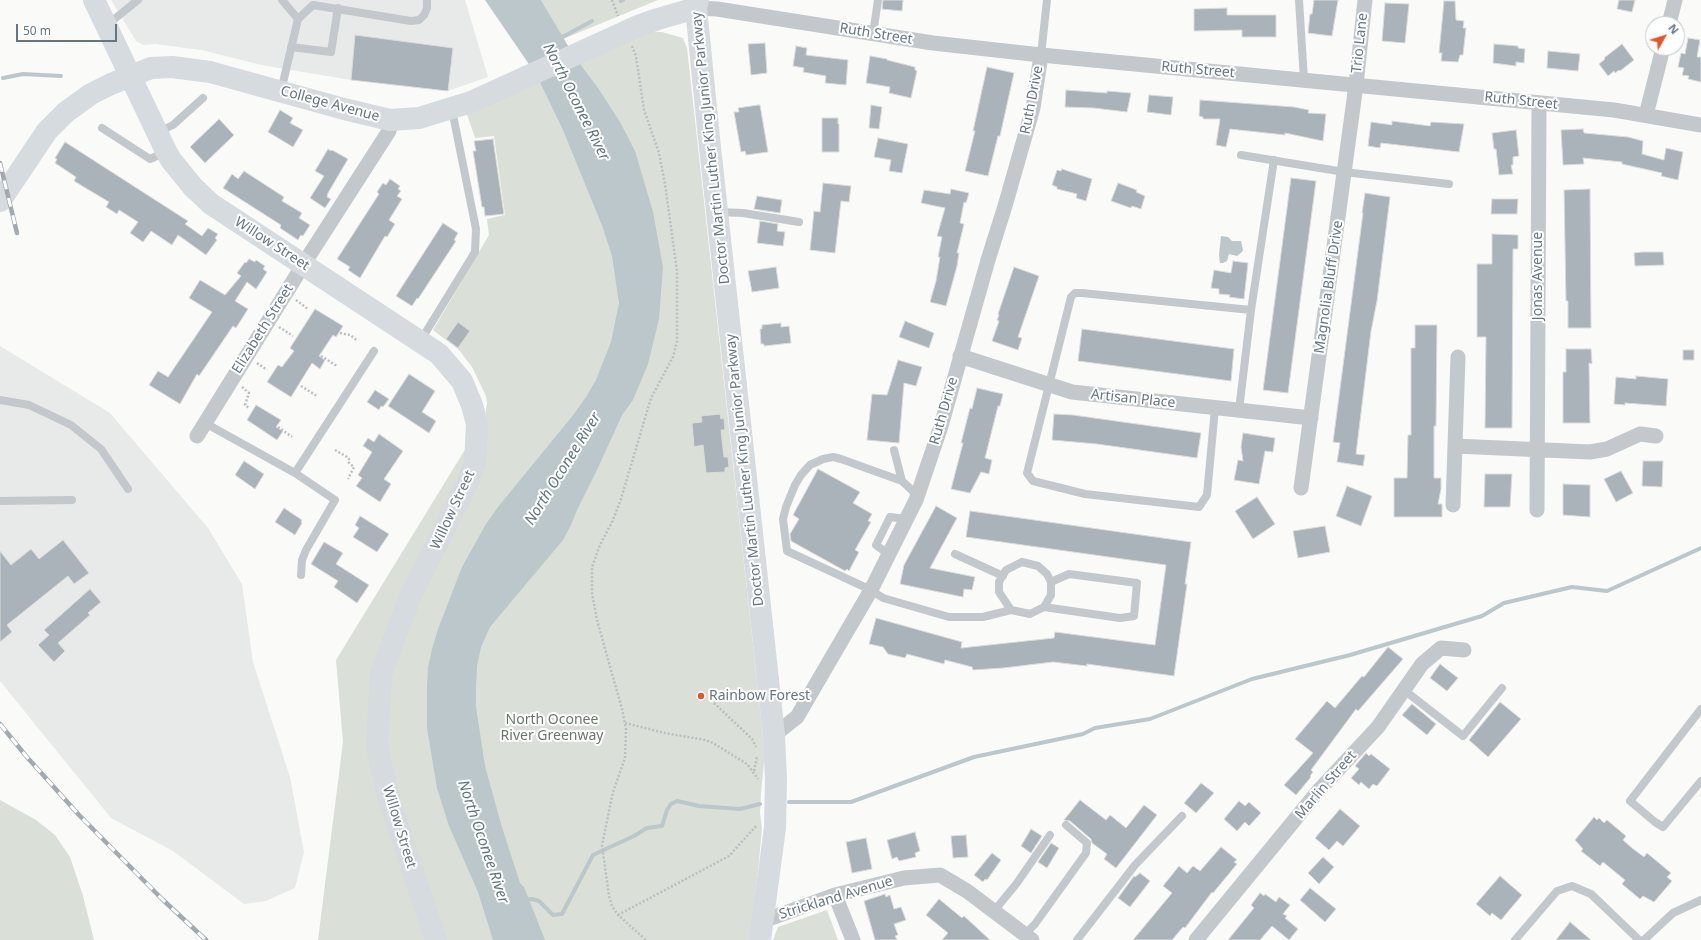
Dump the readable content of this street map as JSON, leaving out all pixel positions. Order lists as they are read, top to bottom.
{
  "streets": {
    "street": [
      "Ruth Street",
      "Trio Lane",
      "Ruth Drive",
      "College Avenue",
      "Doctor Martin Luther King Junior Parkway",
      "Willow Street",
      "Jonas Avenue",
      "Magnolia Bluff Drive",
      "Elizabeth Street",
      "Artisan Place",
      "Marlin Street",
      "Strickland Avenue"
    ]
  },
  "crossings": [
    ["Ruth Street", "Trio Lane"],
    ["Ruth Street", "Ruth Drive"],
    ["Ruth Street", "College Avenue"],
    ["Ruth Street", "Doctor Martin Luther King Junior Parkway"],
    ["Ruth Street", "Jonas Avenue"],
    ["Ruth Street", "Magnolia Bluff Drive"],
    ["Trio Lane", "Magnolia Bluff Drive"],
    ["Ruth Drive", "Doctor Martin Luther King Junior Parkway"],
    ["Ruth Drive", "Artisan Place"],
    ["College Avenue", "Doctor Martin Luther King Junior Parkway"],
    ["College Avenue", "Willow Street"],
    ["College Avenue", "Elizabeth Street"],
    ["Doctor Martin Luther King Junior Parkway", "Strickland Avenue"],
    ["Willow Street", "Elizabeth Street"],
    ["Magnolia Bluff Drive", "Artisan Place"]
  ],
  "water": ["North Oconee River"],
  "parks": ["North Oconee River Greenway"],
  "places": ["Rainbow Forest"],
  "scale_bar": "50 m",
  "north": "top right"
}
